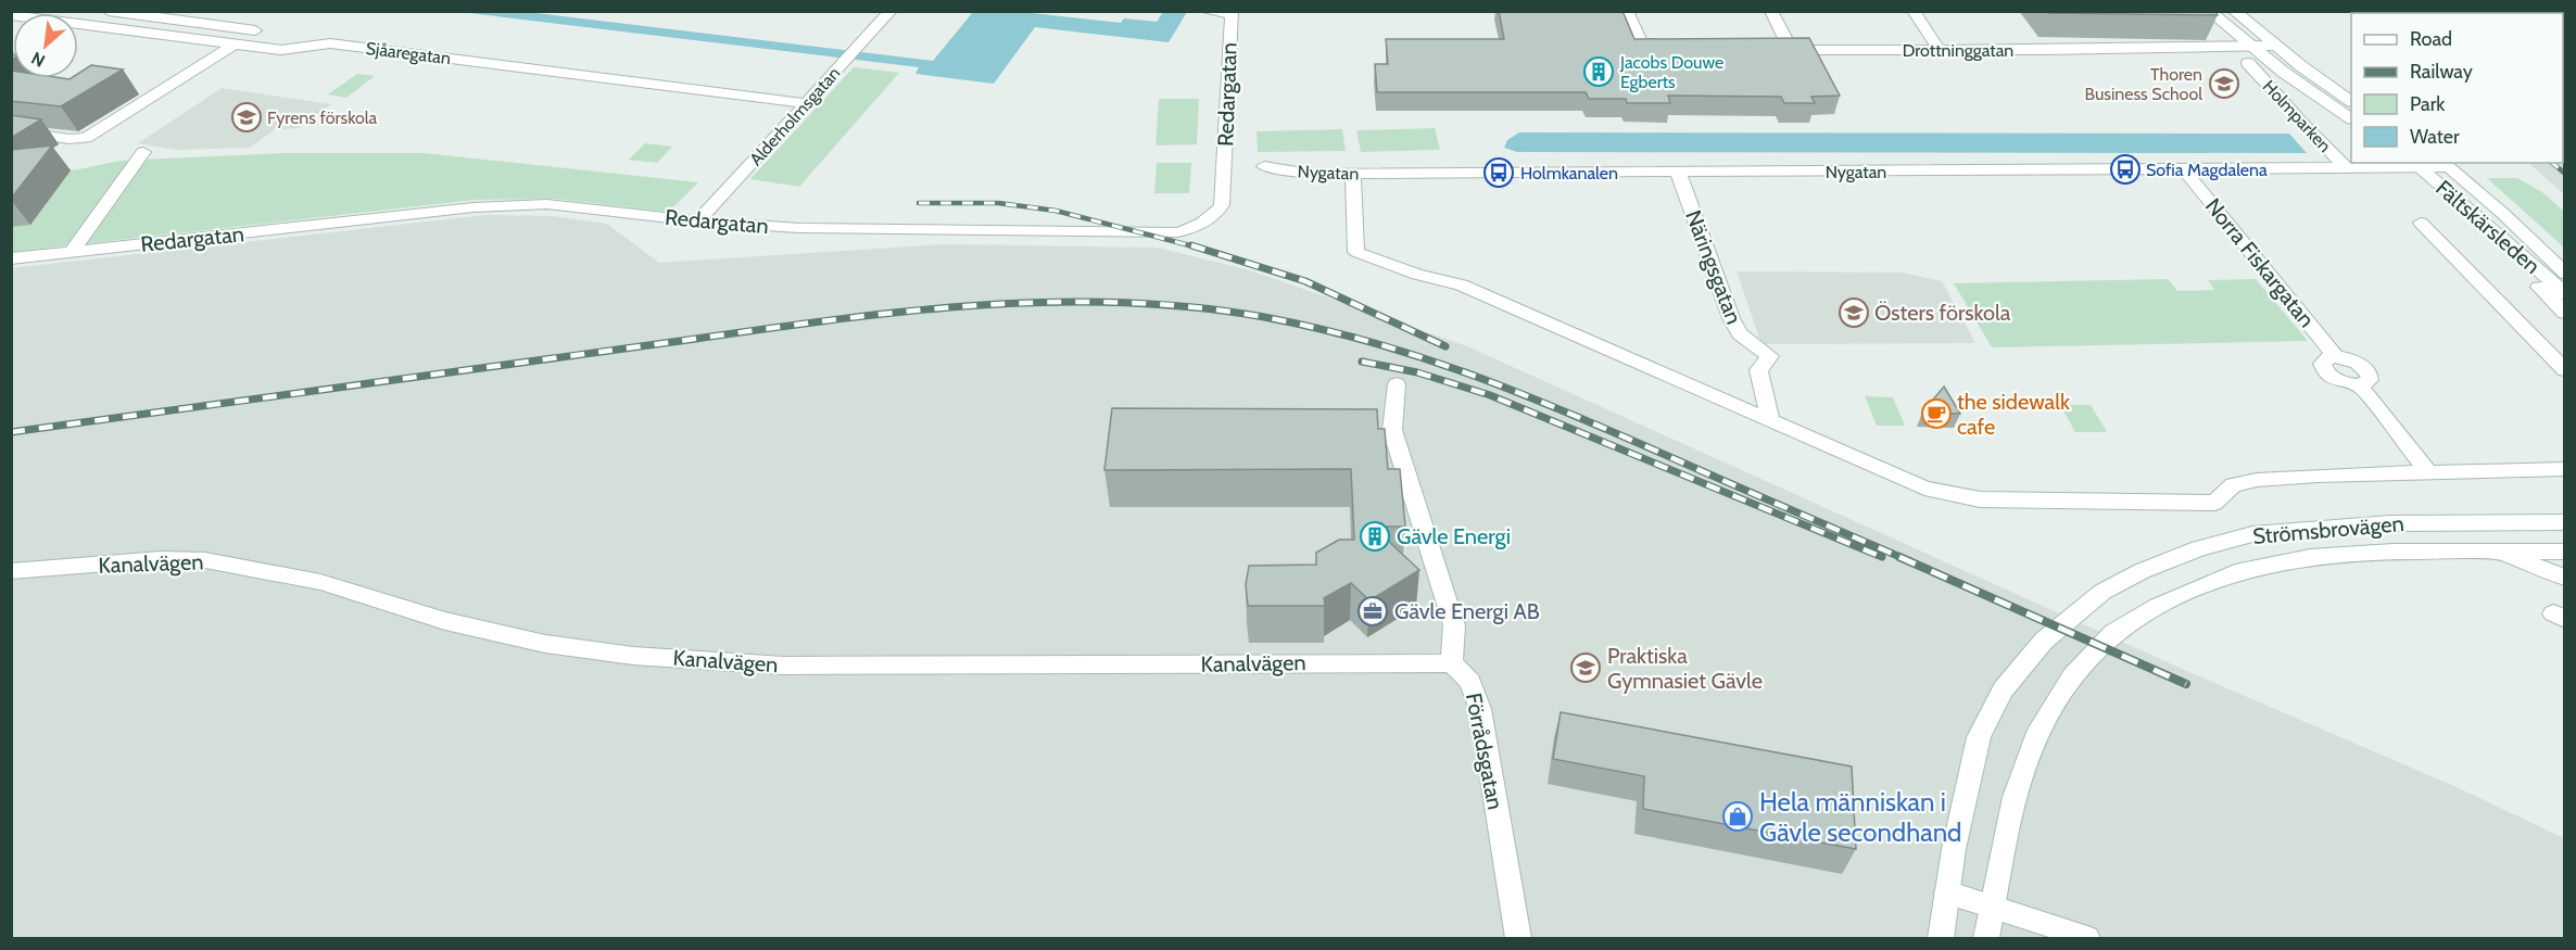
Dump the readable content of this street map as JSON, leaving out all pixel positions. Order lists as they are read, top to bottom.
{
  "streets": {
    "street": [
      "Drottninggatan",
      "Sjåaregatan",
      "Redargatan",
      "Alderholmsgatan",
      "Holmparken",
      "Nygatan",
      "Fältskärsleden",
      "Norra Fiskargatan",
      "Näringsgatan",
      "Strömsbrovägen",
      "Kanalvägen",
      "Förrådsgatan"
    ]
  },
  "crossings": [
    ["Sjåaregatan", "Alderholmsgatan"],
    ["Redargatan", "Alderholmsgatan"],
    ["Holmparken", "Nygatan"],
    ["Nygatan", "Fältskärsleden"],
    ["Nygatan", "Norra Fiskargatan"],
    ["Nygatan", "Näringsgatan"],
    ["Kanalvägen", "Förrådsgatan"]
  ],
  "places": {
    "building": ["Jacobs Douwe Egberts", "Gävle Energi"],
    "school or university": [
      "Thoren Business School",
      "Fyrens förskola",
      "Östers förskola",
      "Praktiska Gymnasiet Gävle"
    ],
    "bus stop": ["Sofia Magdalena", "Holmkanalen"],
    "cafe": ["the sidewalk cafe"],
    "office": ["Gävle Energi AB"],
    "shop": ["Hela människan i Gävle secondhand"]
  },
  "legend": [
    "Road",
    "Railway",
    "Park",
    "Water"
  ],
  "north": "bottom left"
}
